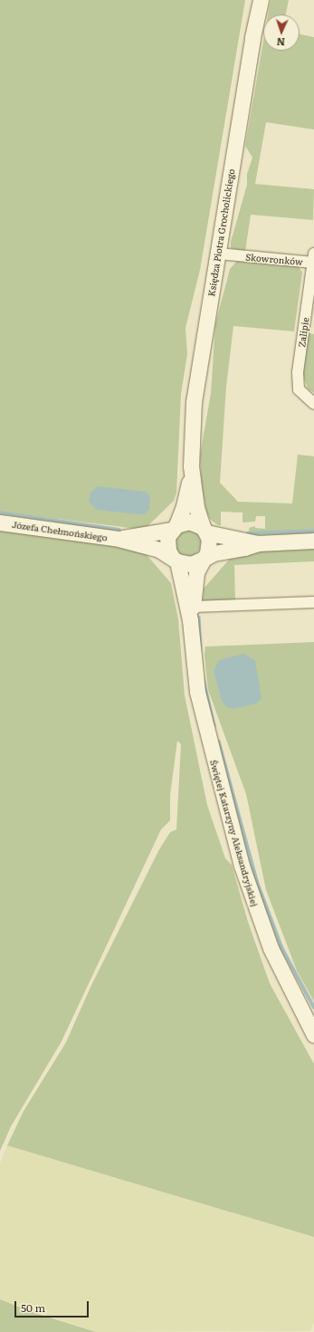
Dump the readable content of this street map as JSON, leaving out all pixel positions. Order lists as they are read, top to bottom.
{
  "streets": {
    "street": [
      "Księdza Piotra Grocholickiego",
      "Skowronków",
      "Zalipie",
      "Józefa Chełmońskiego",
      "Świętej Katarzyny Aleksandryjskiej"
    ]
  },
  "crossings": [
    ["Księdza Piotra Grocholickiego", "Skowronków"],
    ["Księdza Piotra Grocholickiego", "Józefa Chełmońskiego"],
    ["Księdza Piotra Grocholickiego", "Świętej Katarzyny Aleksandryjskiej"],
    ["Skowronków", "Zalipie"],
    ["Józefa Chełmońskiego", "Świętej Katarzyny Aleksandryjskiej"]
  ],
  "scale_bar": "50 m",
  "north": "bottom"
}
